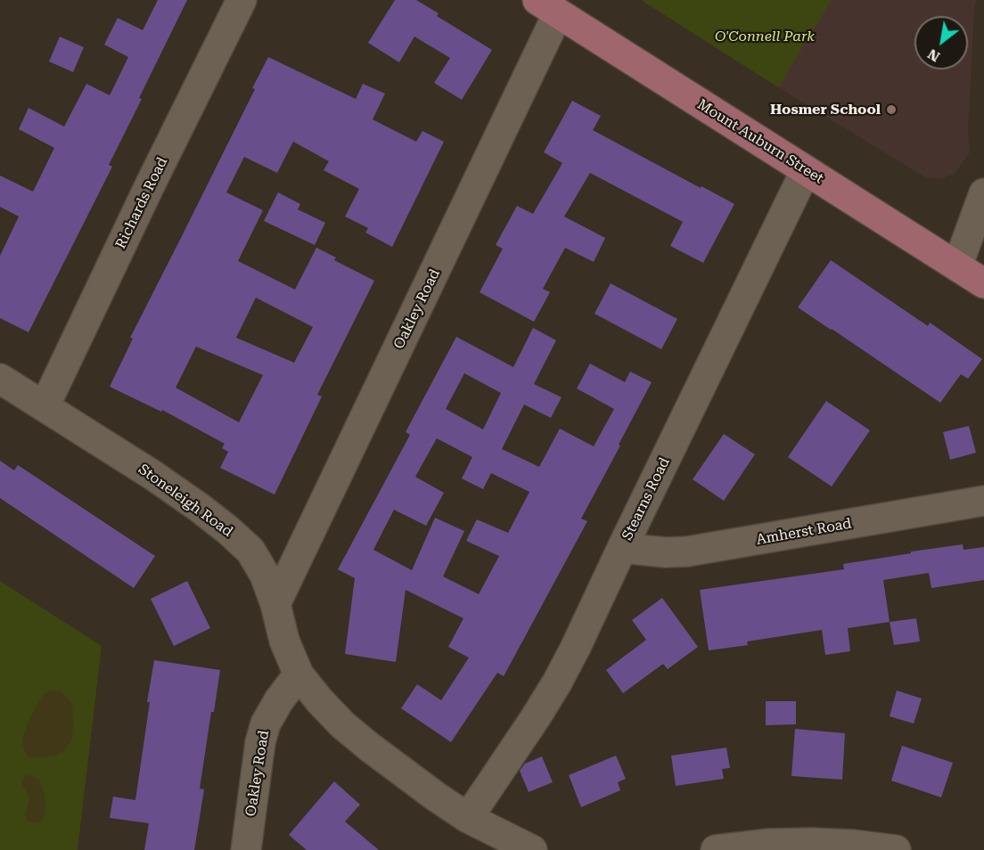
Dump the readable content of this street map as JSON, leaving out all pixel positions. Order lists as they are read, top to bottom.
{
  "streets": {
    "main road": ["Mount Auburn Street"],
    "street": [
      "Richards Road",
      "Oakley Road",
      "Stearns Road",
      "Stoneleigh Road",
      "Amherst Road"
    ]
  },
  "crossings": [
    ["Mount Auburn Street", "Oakley Road"],
    ["Mount Auburn Street", "Stearns Road"],
    ["Richards Road", "Stoneleigh Road"],
    ["Oakley Road", "Stoneleigh Road"],
    ["Stearns Road", "Stoneleigh Road"],
    ["Stearns Road", "Amherst Road"]
  ],
  "parks": ["O'Connell Park"],
  "places": ["Hosmer School"],
  "north": "bottom left"
}
